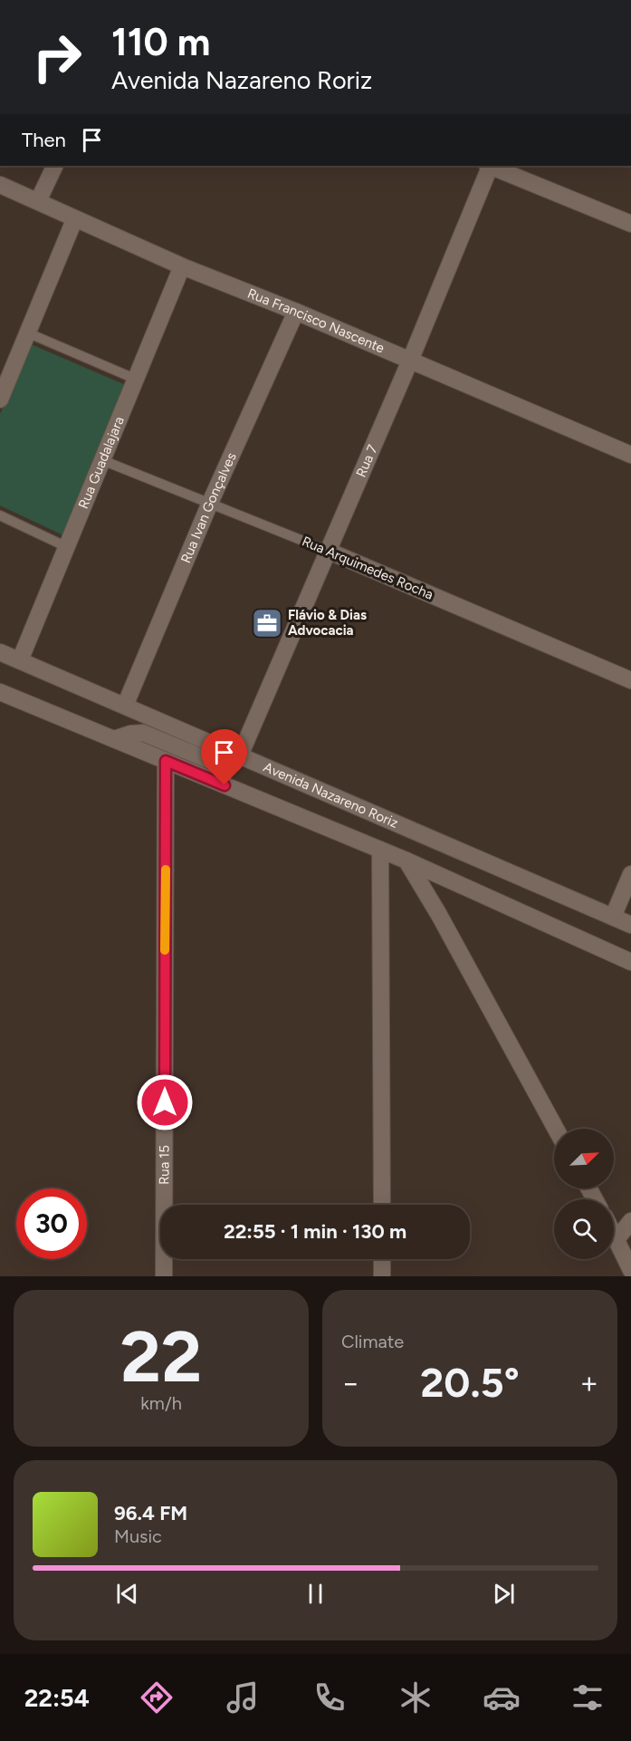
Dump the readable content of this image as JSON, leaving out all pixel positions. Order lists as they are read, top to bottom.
{
  "streets": {
    "street": [
      "Rua Francisco Nascente",
      "Rua 7",
      "Rua Guadalajara",
      "Rua Ivan Gonçalves",
      "Rua Arquimedes Rocha",
      "Avenida Nazareno Roriz",
      "Rua 15"
    ]
  },
  "crossings": [
    ["Rua Francisco Nascente", "Rua 7"],
    ["Rua Francisco Nascente", "Rua Guadalajara"],
    ["Rua Francisco Nascente", "Rua Ivan Gonçalves"],
    ["Rua 7", "Rua Arquimedes Rocha"],
    ["Rua 7", "Avenida Nazareno Roriz"],
    ["Rua Guadalajara", "Rua Arquimedes Rocha"],
    ["Rua Guadalajara", "Avenida Nazareno Roriz"],
    ["Rua Ivan Gonçalves", "Rua Arquimedes Rocha"],
    ["Rua Ivan Gonçalves", "Avenida Nazareno Roriz"]
  ],
  "places": {
    "office": ["Flávio & Dias Advocacia"]
  },
  "north": "top right",
  "page": {
    "turn": ["110 m", "Avenida Nazareno Roriz"],
    "then": "Then",
    "limit": "30",
    "trip": "22:55 · 1 min · 130 m",
    "tile": [
      ["22", "km/h"],
      "Climate"
    ],
    "heat": ["−", "20.5°", "+"],
    "song": ["96.4 FM", "Music"],
    "tabs": "22:54"
  }
}
